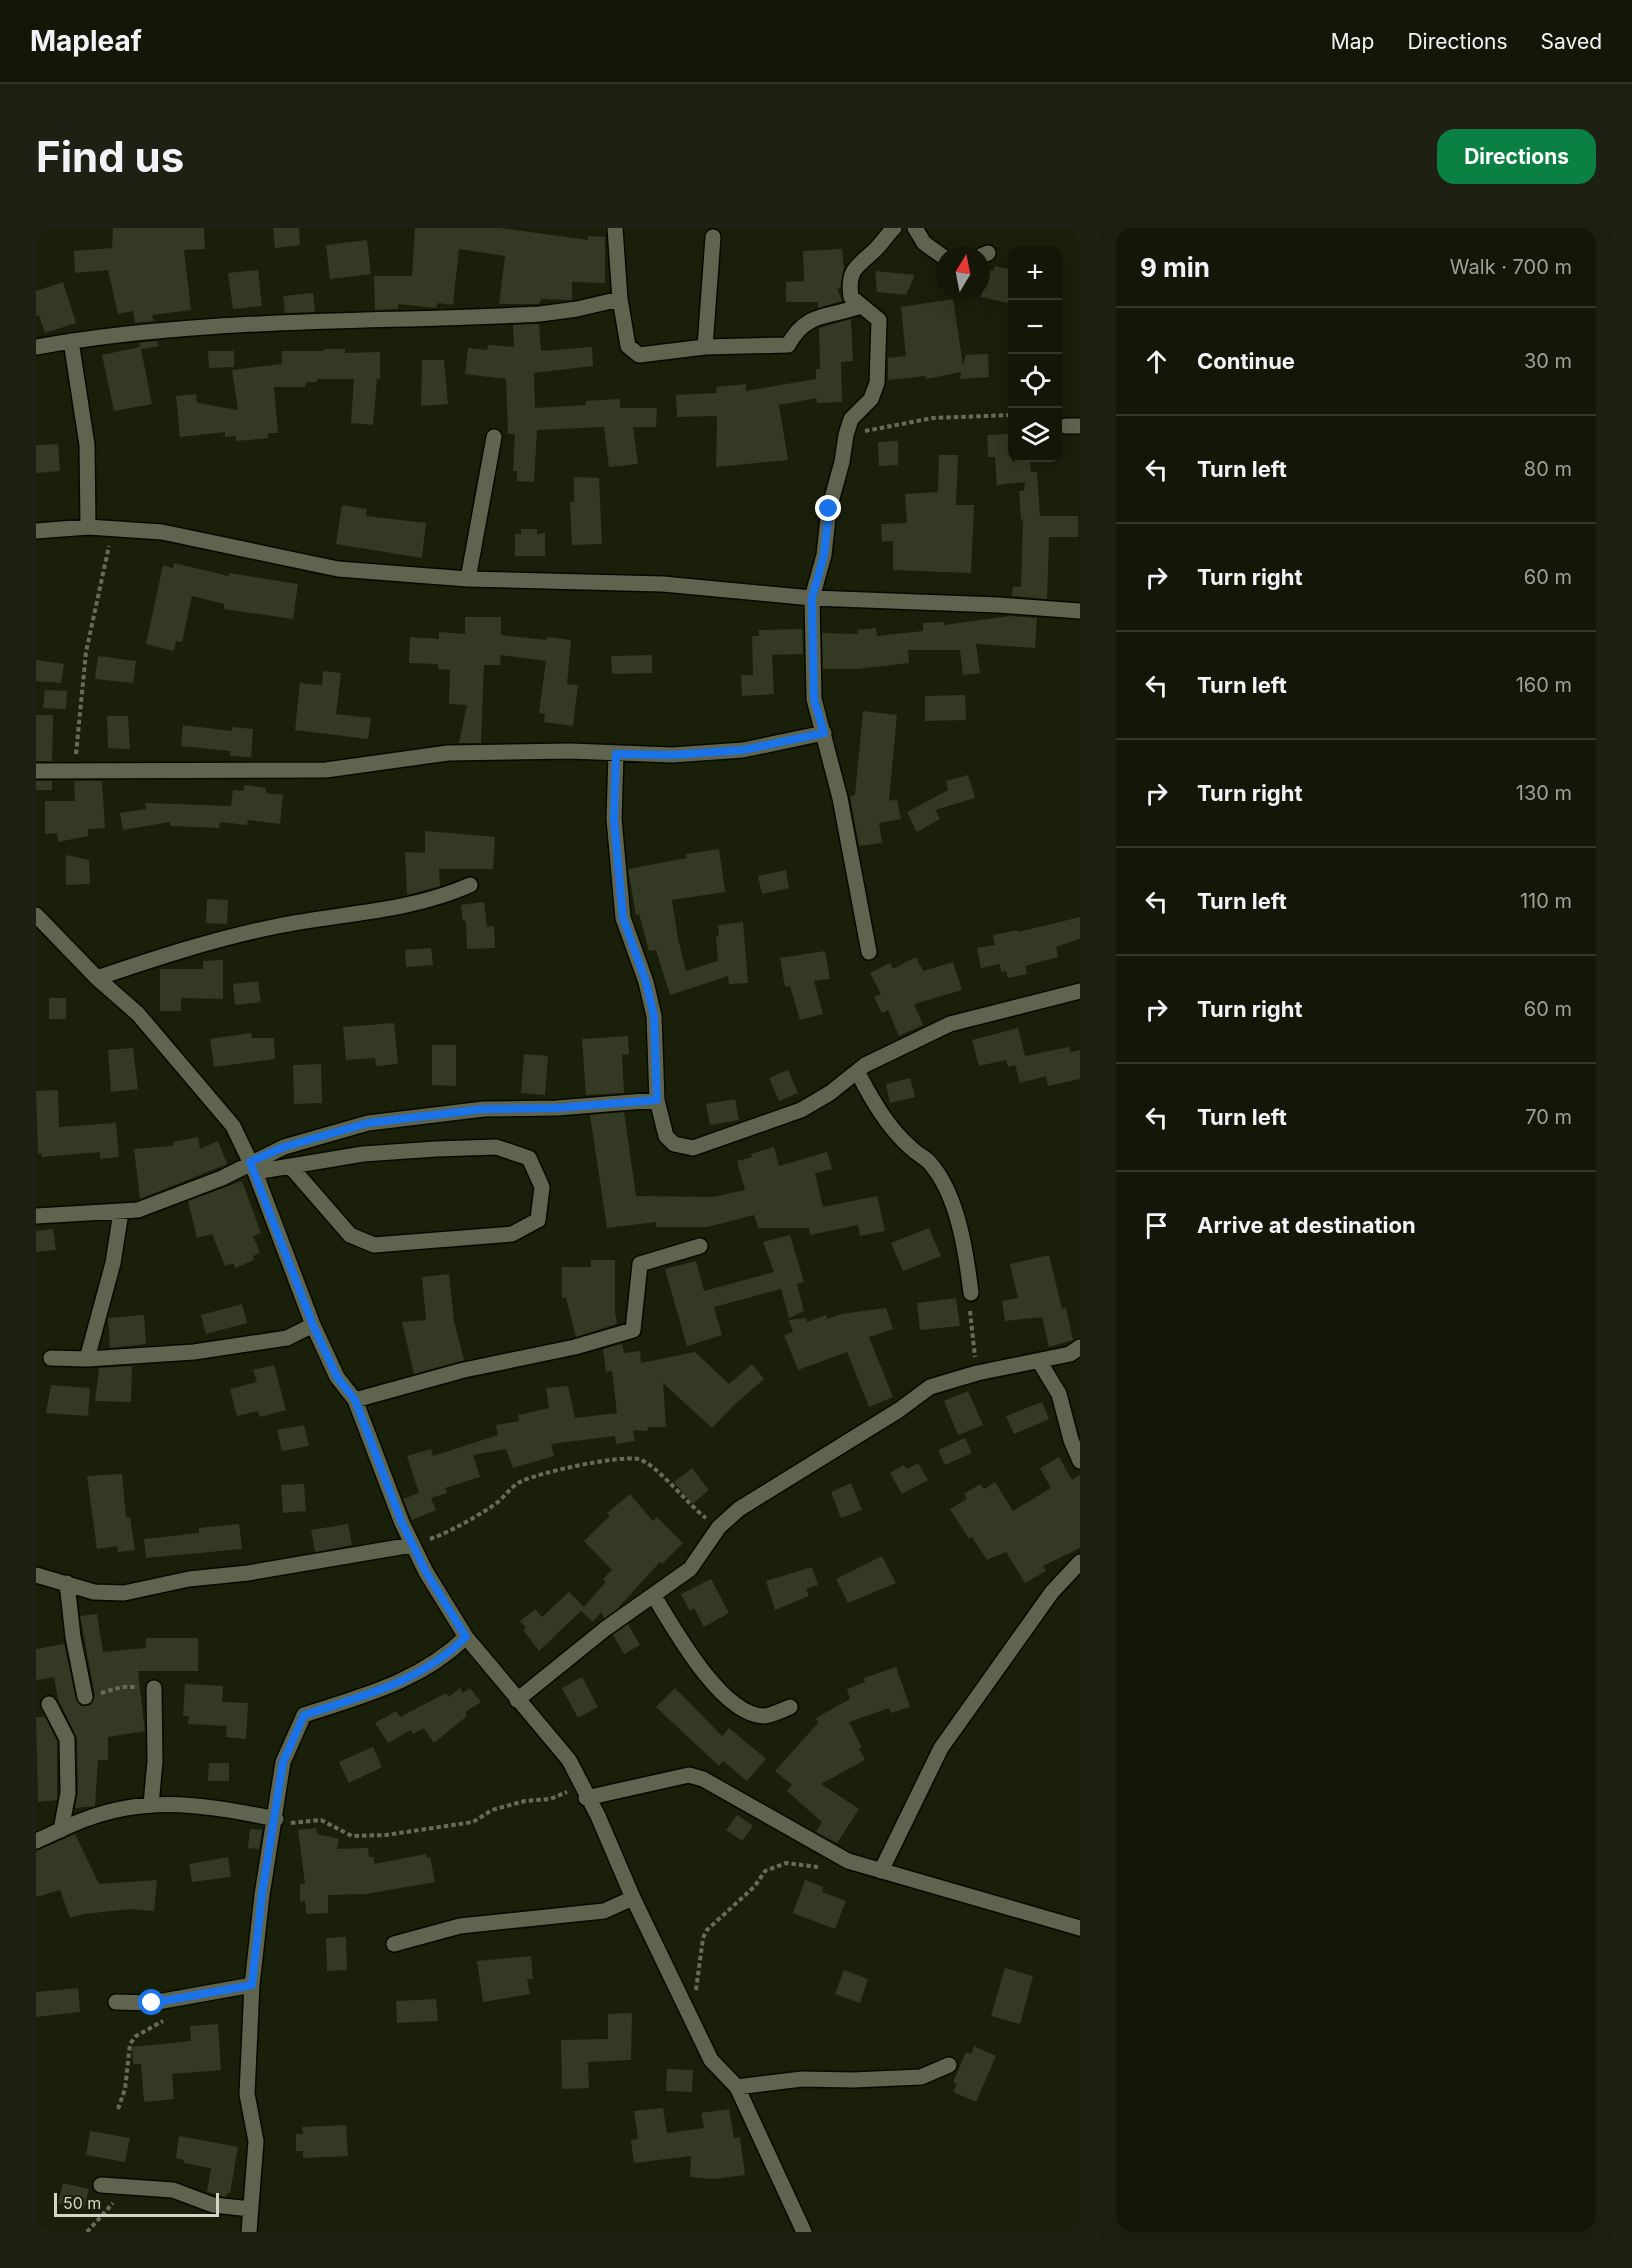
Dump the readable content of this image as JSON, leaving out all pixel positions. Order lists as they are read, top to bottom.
{
  "scale_bar": "50 m",
  "north": "top",
  "page": {
    "header": "Mapleaf",
    "nav": ["Map", "Directions", "Saved"],
    "buttons": "Directions",
    "title": "Find us",
    "heading": ["9 min", "Walk · 700 m"],
    "map_buttons": ["+", "−"],
    "list": [
      ["Continue", "30 m"],
      ["Turn left", "80 m"],
      ["Turn right", "60 m"],
      ["Turn left", "160 m"],
      ["Turn right", "130 m"],
      ["Turn left", "110 m"],
      ["Turn right", "60 m"],
      ["Turn left", "70 m"],
      "Arrive at destination"
    ],
    "scale": "50 m"
  }
}
